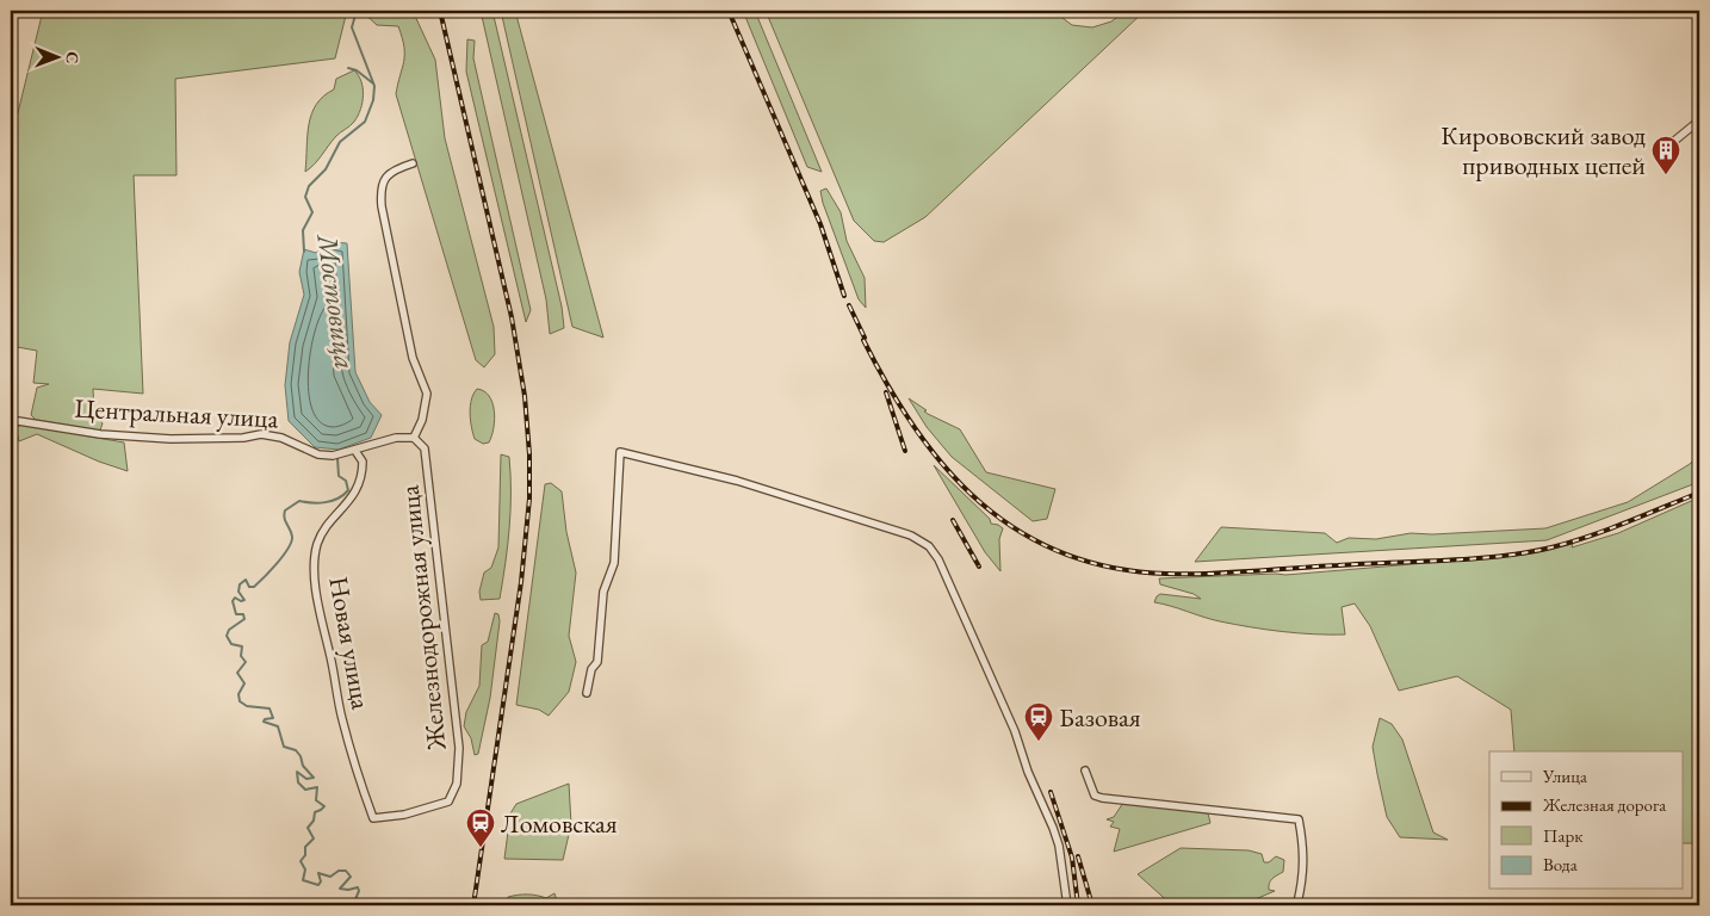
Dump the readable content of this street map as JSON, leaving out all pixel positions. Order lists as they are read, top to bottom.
{
  "streets": {
    "street": ["Центральная улица", "Железнодорожная улица", "Новая улица"]
  },
  "crossings": [
    ["Центральная улица", "Железнодорожная улица"],
    ["Центральная улица", "Новая улица"],
    ["Железнодорожная улица", "Новая улица"]
  ],
  "water": ["Мостовица"],
  "places": {
    "building": ["Кирововский завод приводных цепей"],
    "station": ["Базовая", "Ломовская"]
  },
  "legend": [
    "Улица",
    "Железная дорога",
    "Парк",
    "Вода"
  ],
  "north": "right"
}
